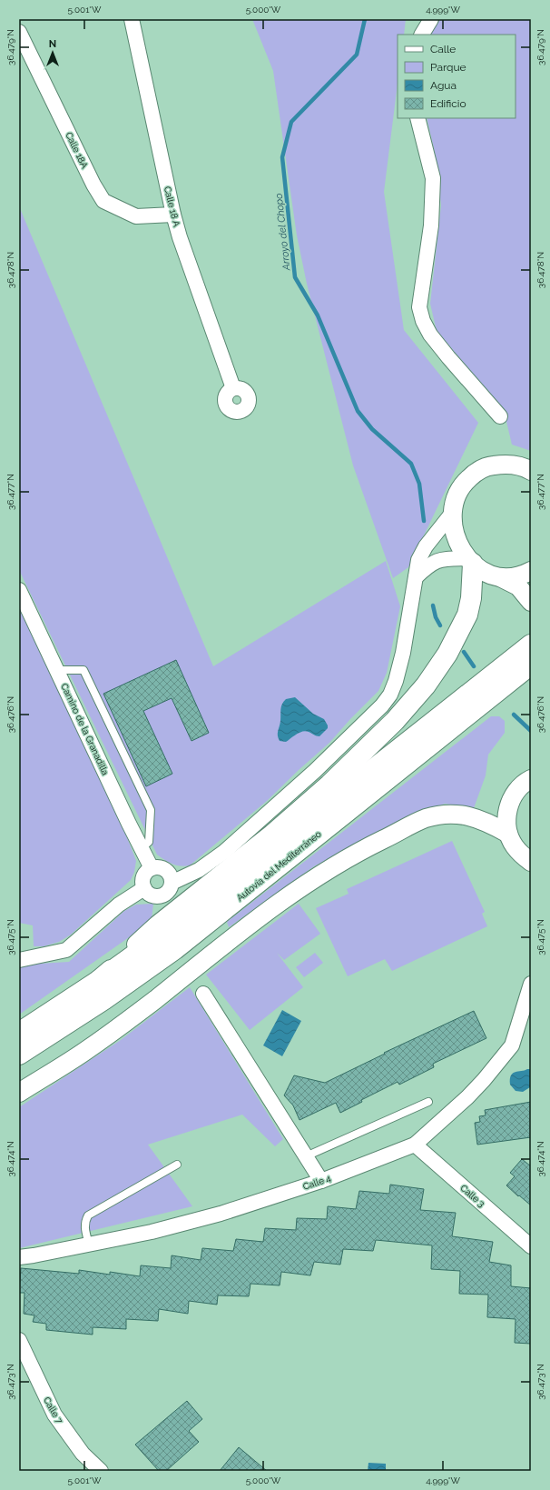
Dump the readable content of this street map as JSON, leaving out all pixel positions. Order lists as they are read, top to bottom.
{
  "streets": {
    "highway": ["Autovía del Mediterráneo"],
    "street": [
      "Calle 18A",
      "Calle 18 A",
      "Camino de la Granadilla",
      "Calle 4",
      "Calle 3",
      "Calle 7"
    ]
  },
  "crossings": [
    ["Calle 18A", "Calle 18 A"],
    ["Calle 4", "Calle 3"]
  ],
  "water": ["Arroyo del Chopo"],
  "legend": [
    "Calle",
    "Parque",
    "Agua",
    "Edificio"
  ],
  "north": "top",
  "coordinates": [
    "5.001°W",
    "5.000°W",
    "4.999°W",
    "36.479°N",
    "36.478°N",
    "36.477°N",
    "36.476°N",
    "36.475°N",
    "36.474°N",
    "36.473°N"
  ]
}
